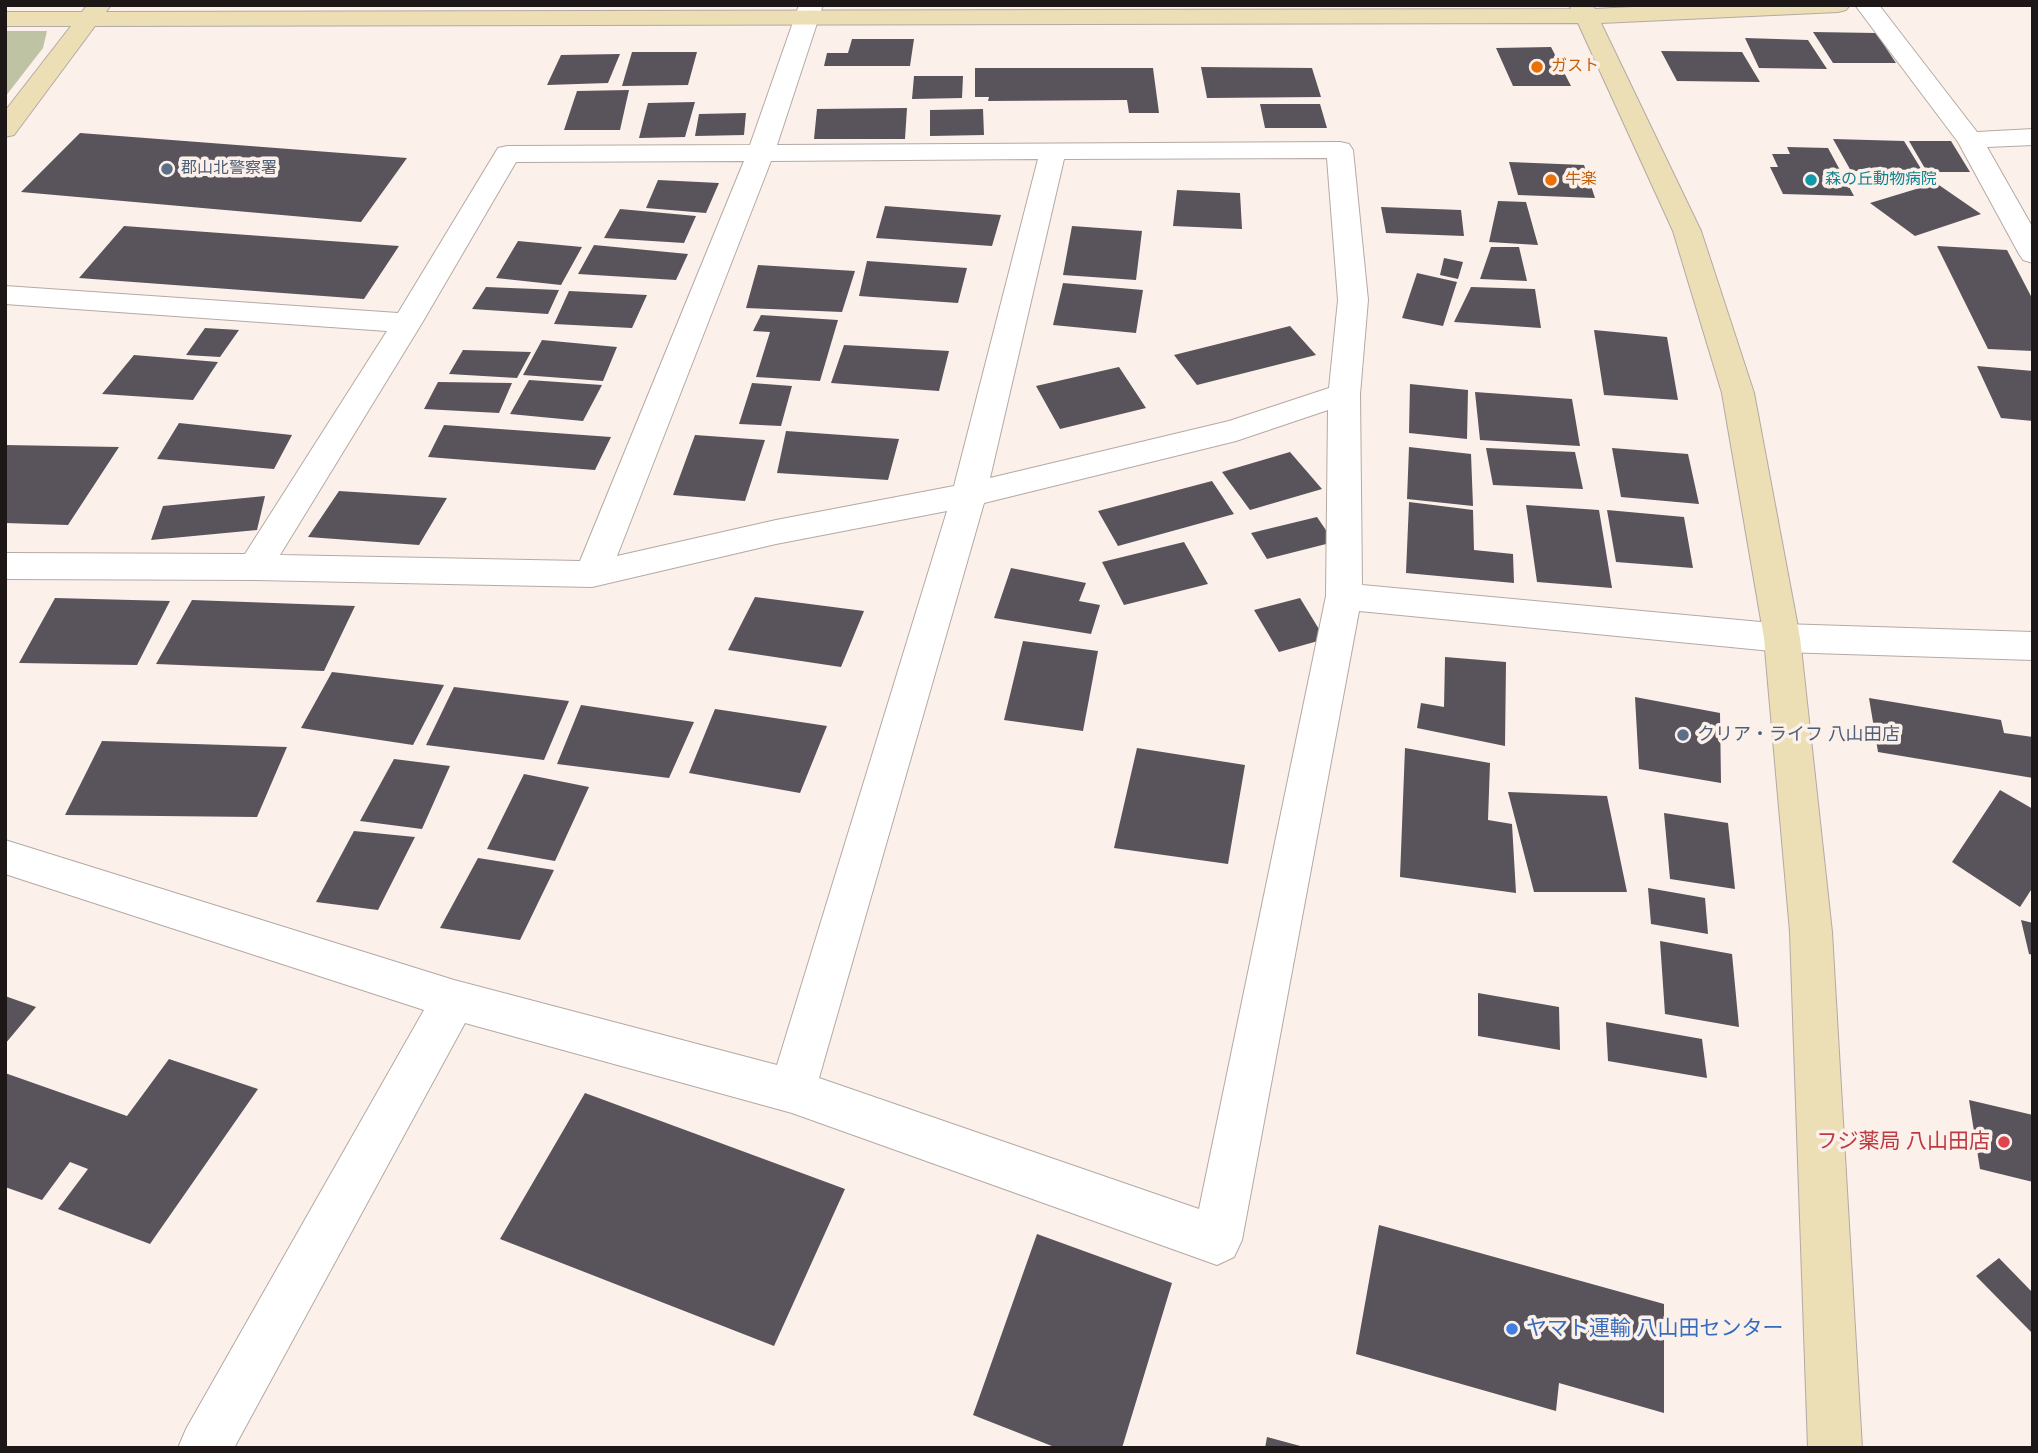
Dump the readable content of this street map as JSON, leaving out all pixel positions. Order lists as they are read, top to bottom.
{
  "places": [
    "ガスト",
    "郡山北警察署",
    "牛楽",
    "森の丘動物病院",
    "クリア・ライフ 八山田店",
    "フジ薬局 八山田店",
    "ヤマト運輸 八山田センター"
  ]
}
